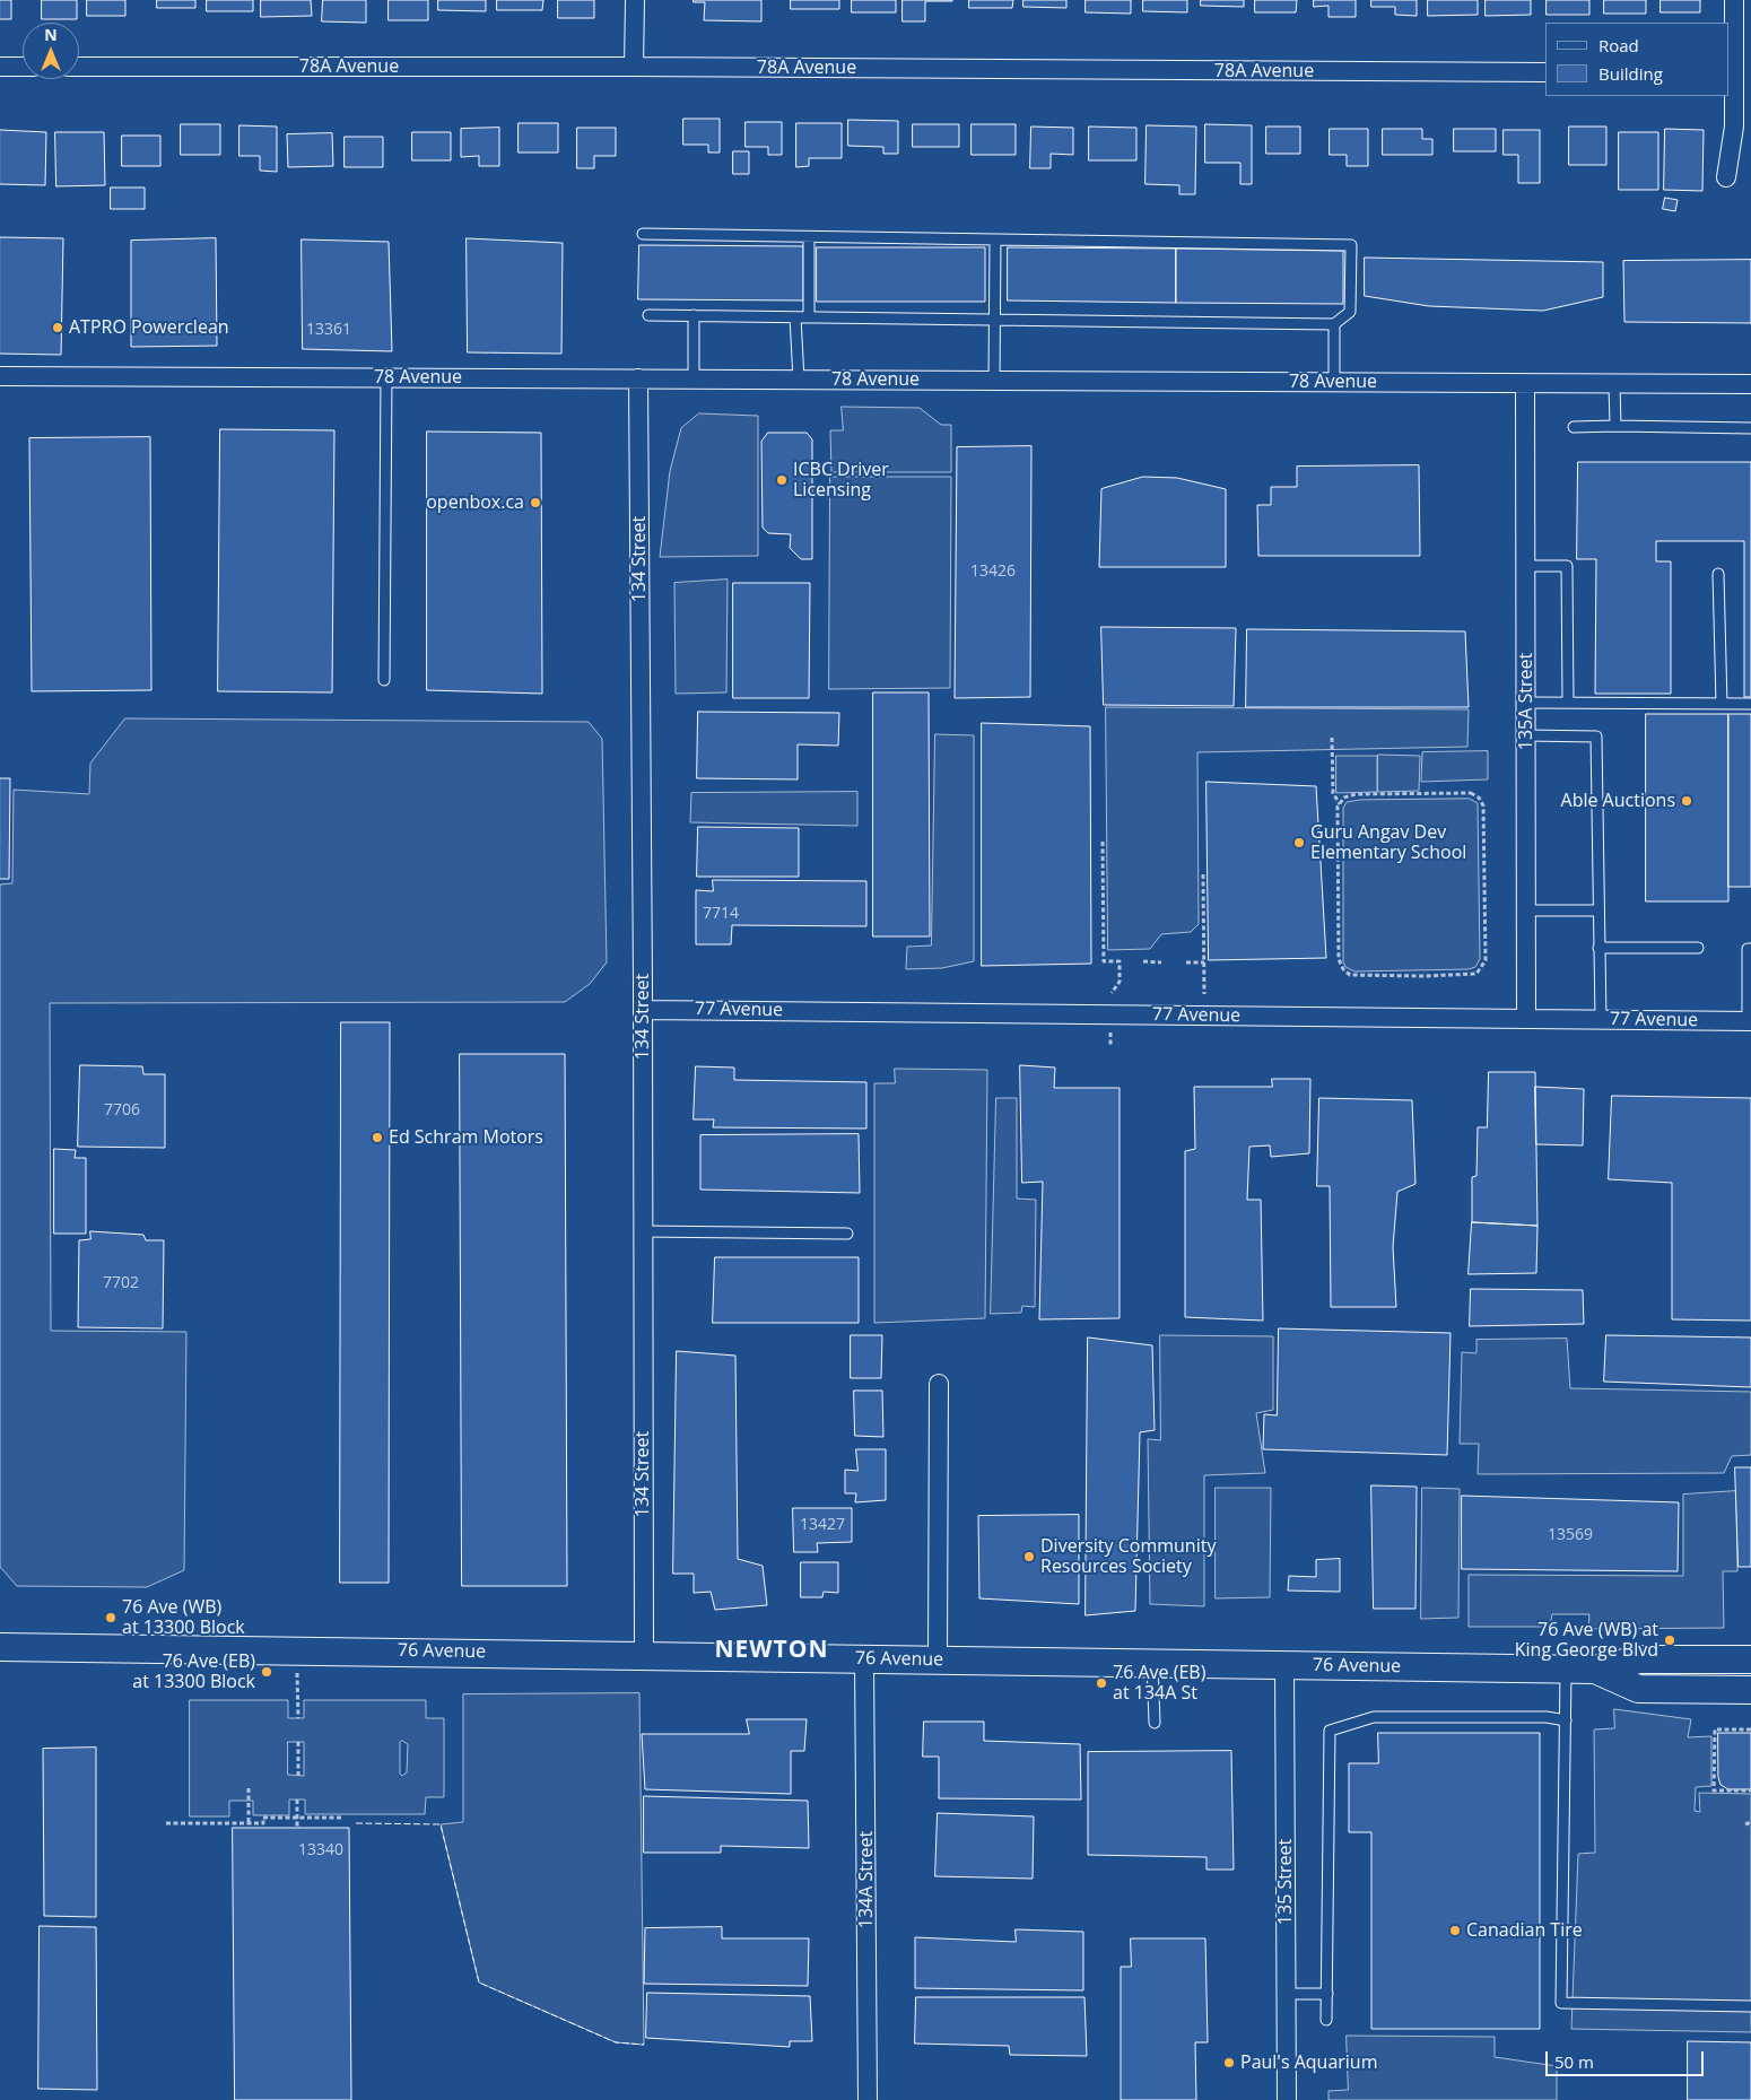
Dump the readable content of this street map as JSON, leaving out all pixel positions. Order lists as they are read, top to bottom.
{
  "streets": {
    "main road": ["76 Avenue"],
    "street": [
      "78A Avenue",
      "78 Avenue",
      "134 Street",
      "135A Street",
      "77 Avenue",
      "134A Street",
      "135 Street"
    ]
  },
  "crossings": [
    ["78 Avenue", "134 Street"],
    ["78 Avenue", "135A Street"],
    ["134 Street", "77 Avenue"],
    ["134 Street", "76 Avenue"],
    ["135A Street", "77 Avenue"],
    ["76 Avenue", "134A Street"],
    ["76 Avenue", "135 Street"]
  ],
  "districts": ["NEWTON"],
  "places": [
    "ATPRO Powerclean",
    "ICBC Driver Licensing",
    "openbox.ca",
    "Able Auctions",
    "Guru Angav Dev Elementary School",
    "Ed Schram Motors",
    "Diversity Community Resources Society",
    "76 Ave (WB) at 13300 Block",
    "76 Ave (WB) at King George Blvd",
    "76 Ave (EB) at 13300 Block",
    "76 Ave (EB) at 134A St",
    "Canadian Tire",
    "Paul's Aquarium"
  ],
  "house_numbers": [
    "13361",
    "13426",
    "7714",
    "7706",
    "7702",
    "13427",
    "13569",
    "13340"
  ],
  "legend": ["Road", "Building"],
  "scale_bar": "50 m",
  "north": "top"
}
